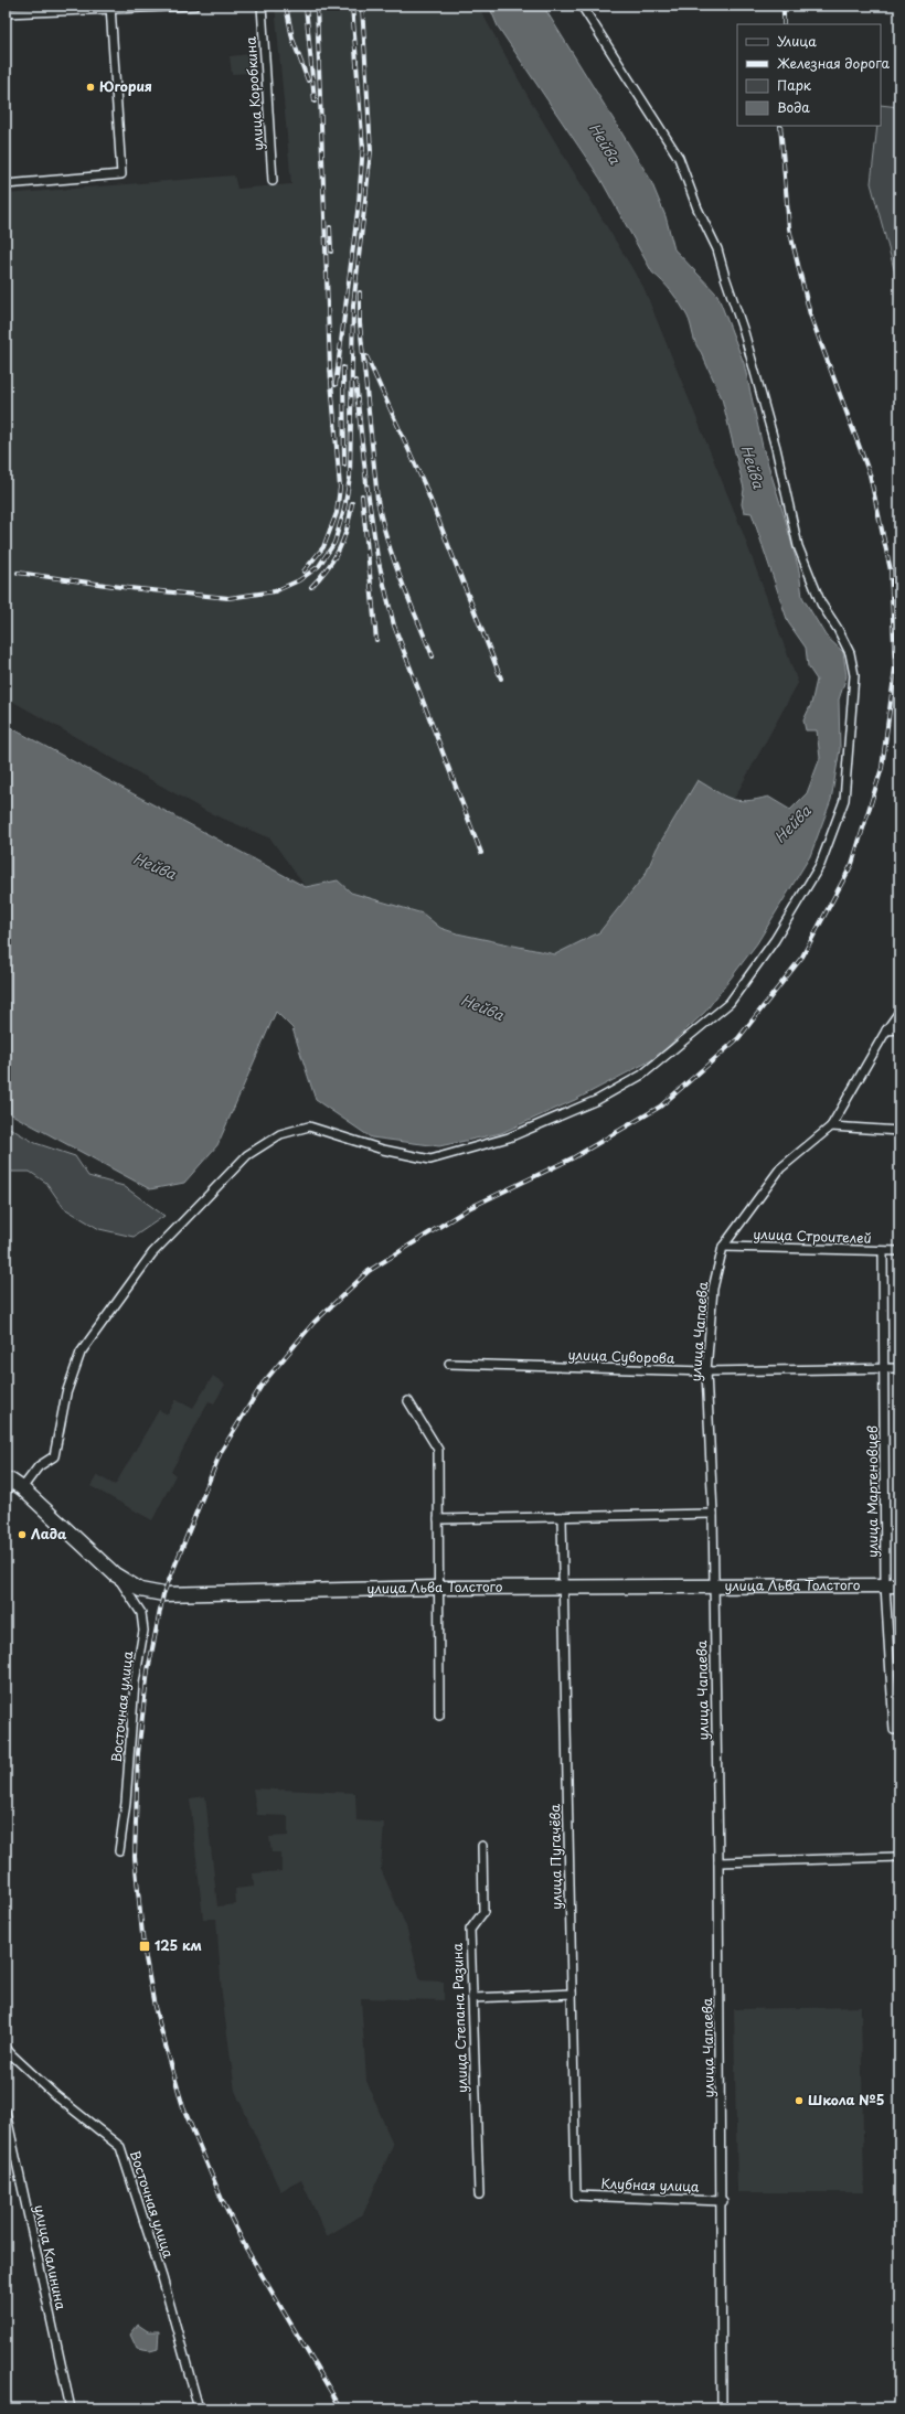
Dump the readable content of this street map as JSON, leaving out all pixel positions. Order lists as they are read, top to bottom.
{
  "streets": {
    "main road": ["улица Льва Толстого"],
    "street": [
      "улица Коробкина",
      "улица Строителей",
      "улица Чапаева",
      "улица Суворова",
      "улица Мартеновцев",
      "Восточная улица",
      "улица Пугачёва",
      "улица Степана Разина",
      "Клубная улица",
      "улица Калинина"
    ]
  },
  "crossings": [
    ["улица Строителей", "улица Чапаева"],
    ["улица Строителей", "улица Мартеновцев"],
    ["улица Чапаева", "улица Суворова"],
    ["улица Чапаева", "улица Льва Толстого"],
    ["улица Чапаева", "Клубная улица"],
    ["улица Суворова", "улица Мартеновцев"],
    ["улица Мартеновцев", "улица Льва Толстого"],
    ["улица Льва Толстого", "Восточная улица"],
    ["улица Льва Толстого", "улица Пугачёва"],
    ["улица Пугачёва", "Клубная улица"]
  ],
  "water": ["Нейва"],
  "places": {
    "other": ["Югория", "Лада", "Школа №5"],
    "transit": ["125 км"]
  },
  "legend": [
    "Улица",
    "Железная дорога",
    "Парк",
    "Вода"
  ]
}
